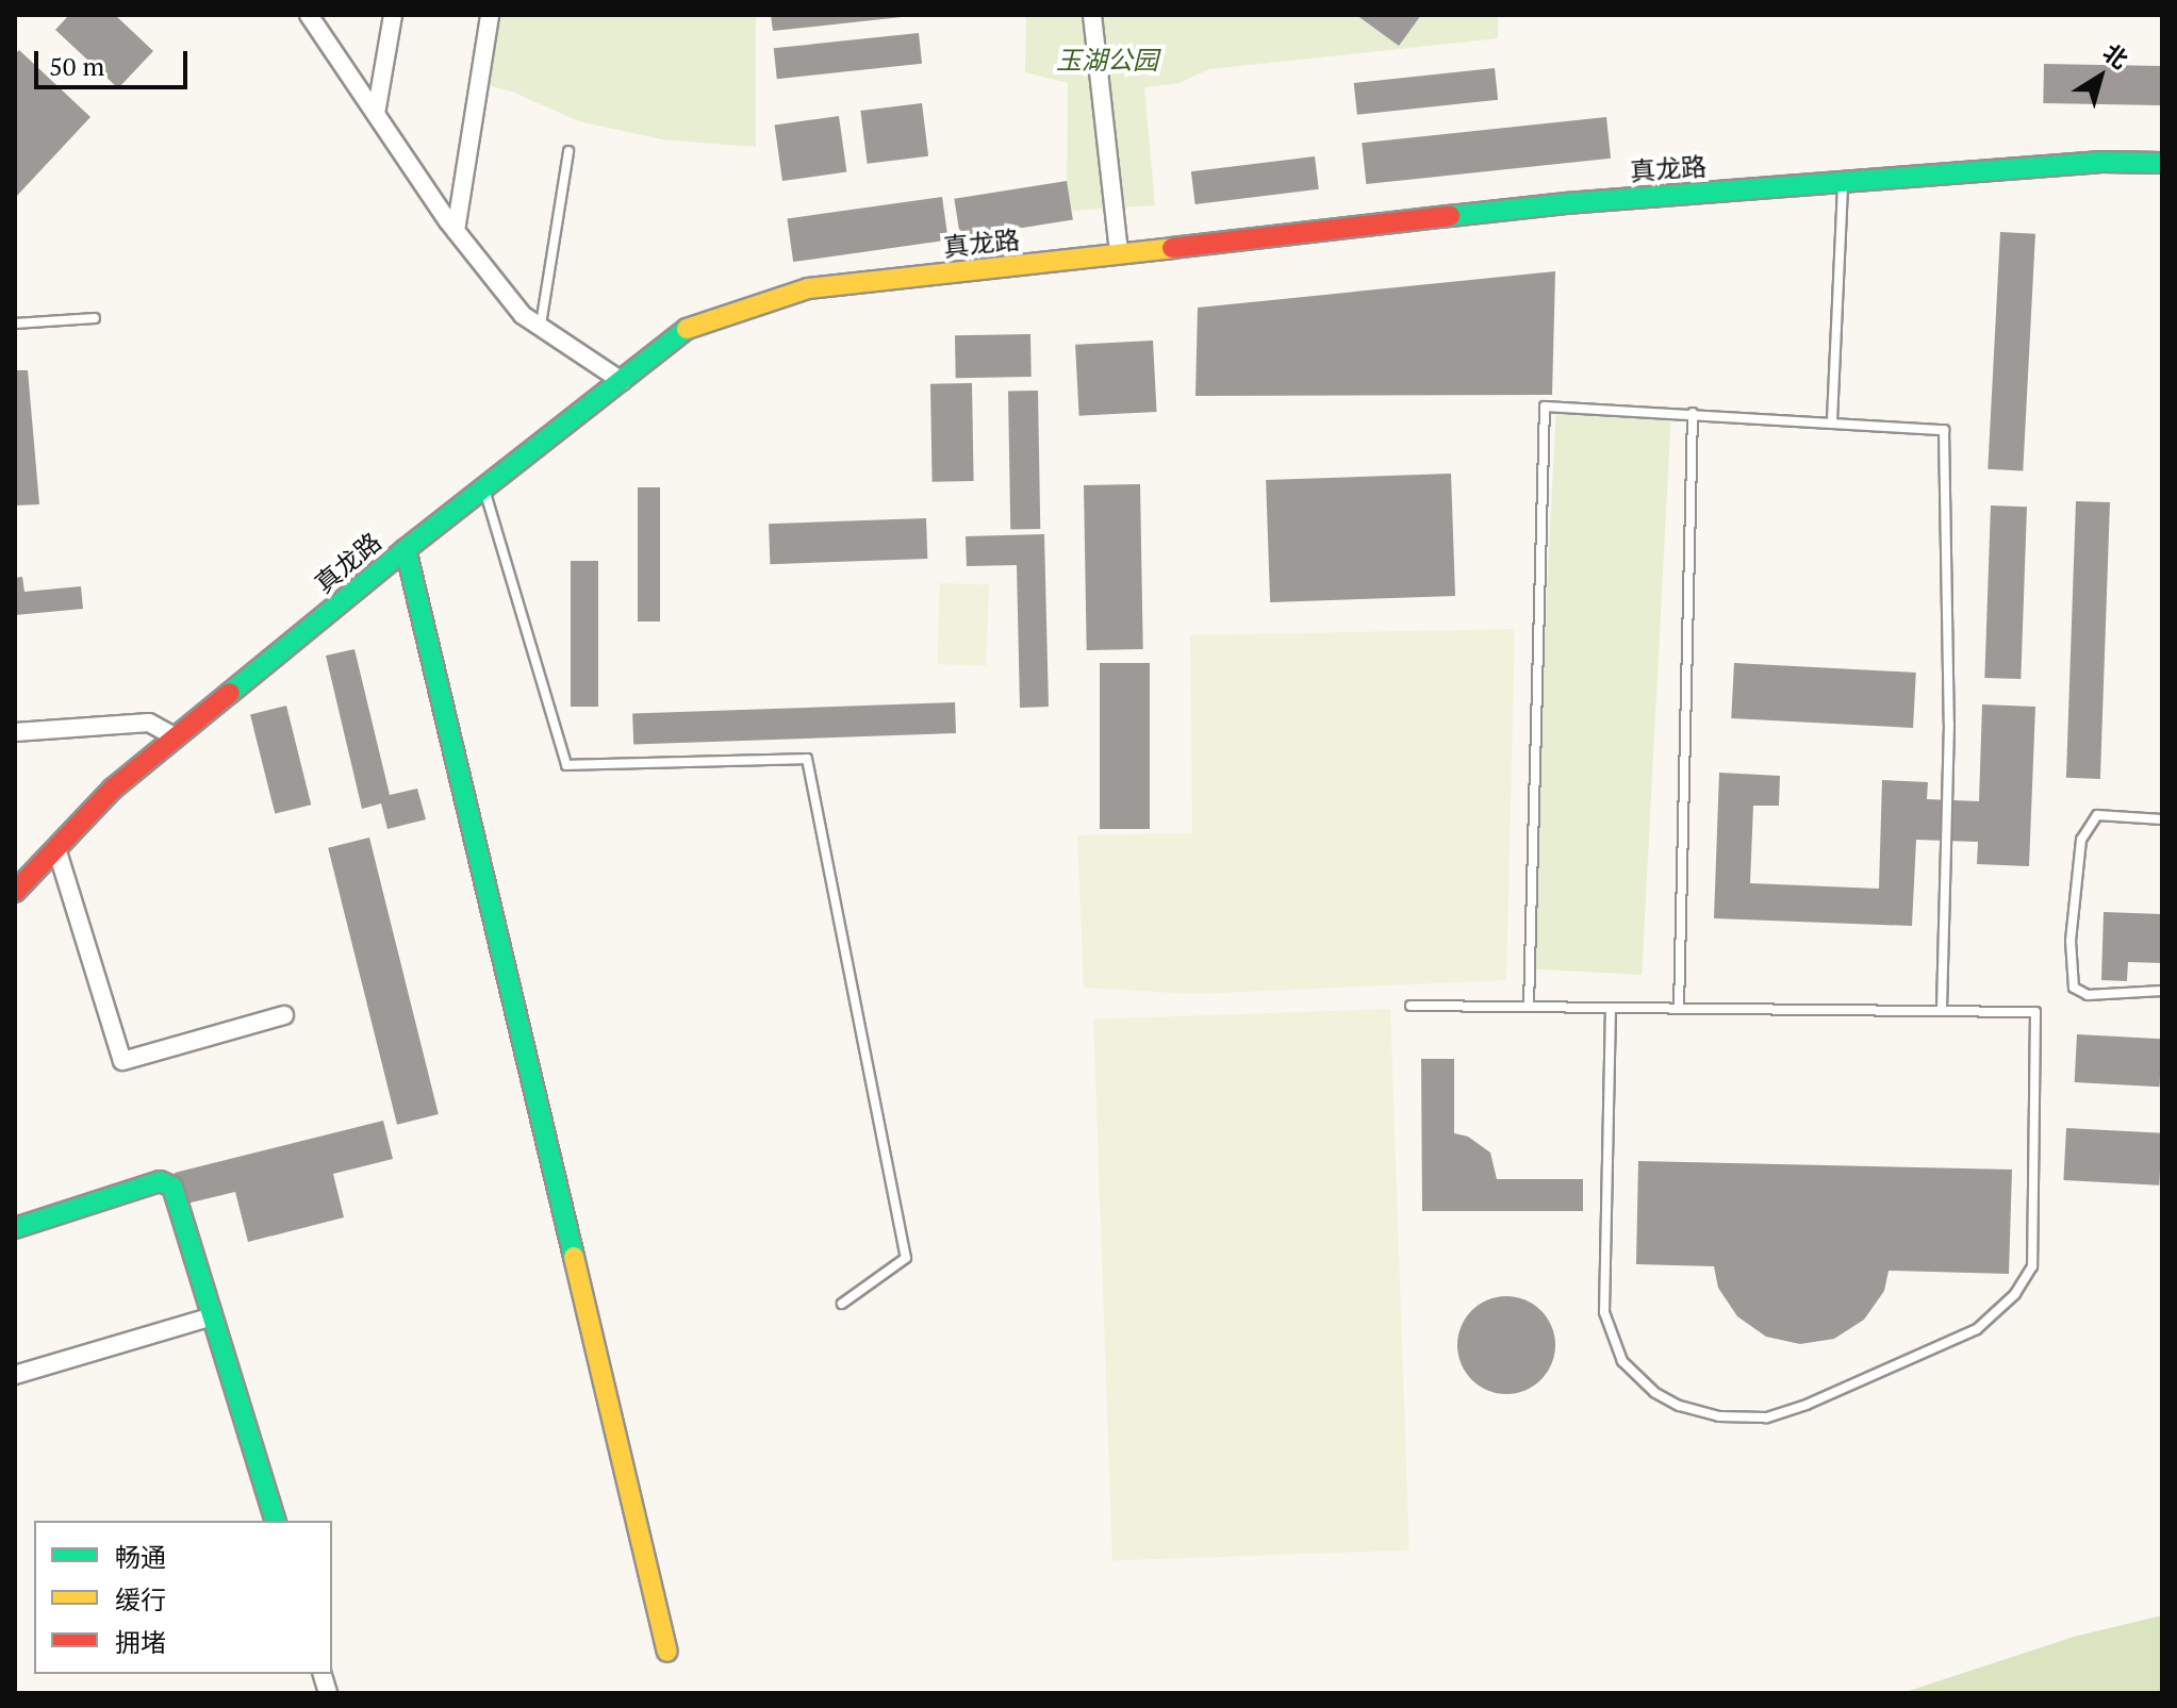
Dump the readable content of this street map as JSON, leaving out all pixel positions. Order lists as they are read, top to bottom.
{
  "streets": {
    "main road": ["真龙路"]
  },
  "parks": ["玉湖公园"],
  "legend": ["畅通", "缓行", "拥堵"],
  "scale_bar": "50 m",
  "north": "top right"
}
